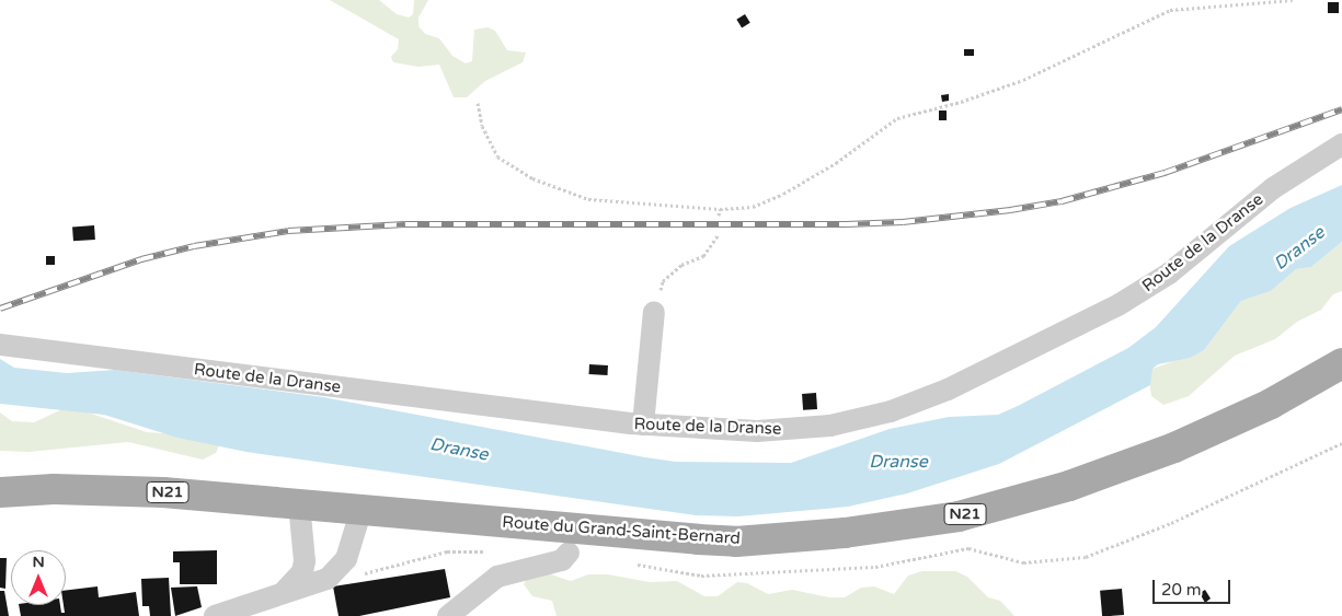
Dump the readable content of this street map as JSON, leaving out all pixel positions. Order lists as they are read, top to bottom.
{
  "streets": {
    "main road": ["N21", "Route du Grand-Saint-Bernard"],
    "street": ["Route de la Dranse"]
  },
  "water": ["Dranse"],
  "scale_bar": "20 m",
  "north": "top"
}
